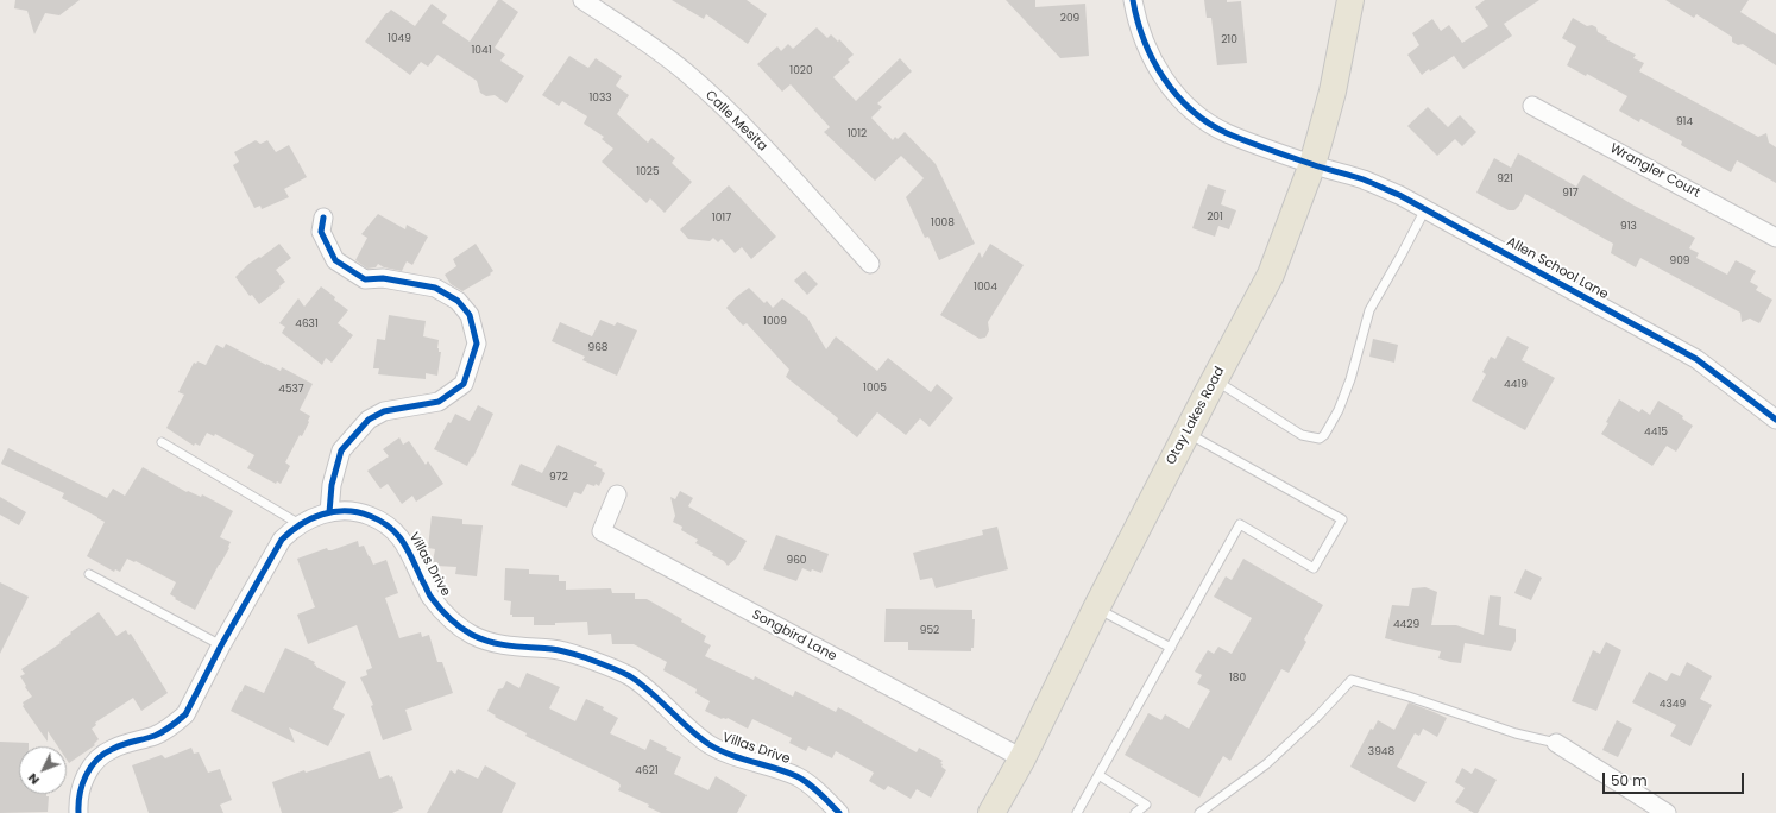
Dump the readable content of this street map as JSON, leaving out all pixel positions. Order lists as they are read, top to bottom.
{
  "streets": {
    "main road": ["Otay Lakes Road"],
    "street": [
      "Calle Mesita",
      "Wrangler Court",
      "Allen School Lane",
      "Villas Drive",
      "Songbird Lane"
    ]
  },
  "crossings": [
    ["Allen School Lane", "Otay Lakes Road"],
    ["Otay Lakes Road", "Songbird Lane"]
  ],
  "house_numbers": [
    "209",
    "1049",
    "210",
    "1041",
    "1020",
    "1033",
    "914",
    "1012",
    "1025",
    "921",
    "917",
    "201",
    "1017",
    "1008",
    "913",
    "909",
    "1004",
    "1009",
    "4631",
    "968",
    "4419",
    "1005",
    "4537",
    "4415",
    "972",
    "960",
    "4429",
    "952",
    "180",
    "4349",
    "3948",
    "4621"
  ],
  "scale_bar": "50 m",
  "north": "bottom left"
}
